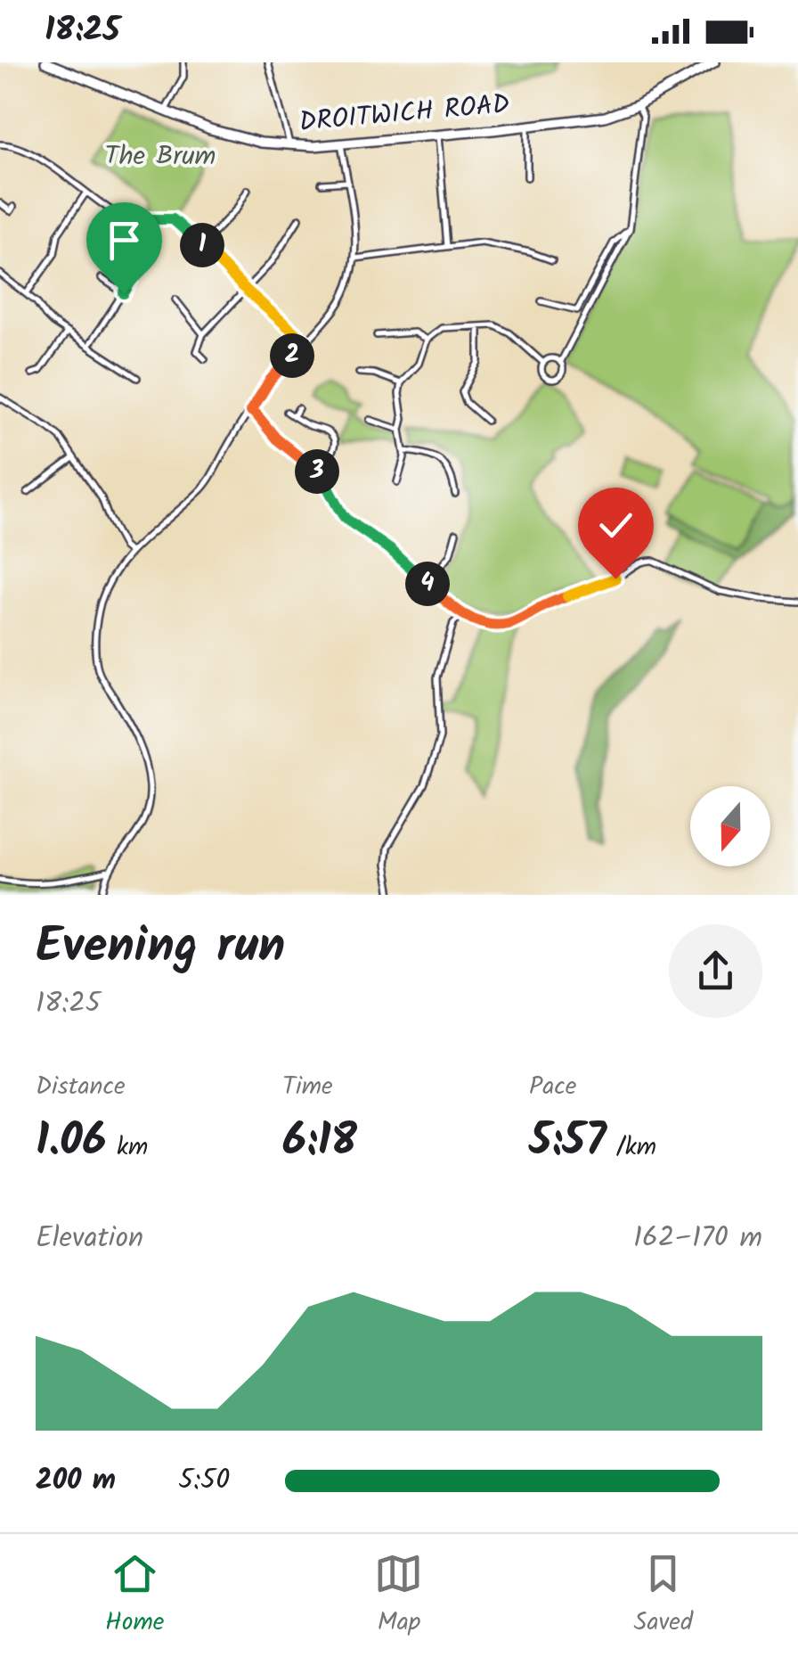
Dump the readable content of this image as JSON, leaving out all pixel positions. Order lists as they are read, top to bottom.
{
  "streets": {
    "main road": ["DROITWICH ROAD"]
  },
  "parks": ["The Brum"],
  "north": "bottom",
  "page": {
    "status": "18:25",
    "pins": [
      "1",
      "2",
      "3",
      "4"
    ],
    "heading": ["Evening run", "18:25"],
    "stats": [
      ["Distance", "1.06 km"],
      ["Time", "6:18"],
      ["Pace", "5:57 /km"]
    ],
    "chart": ["Elevation", "162–170 m"],
    "list": [
      {
        "name": "200 m",
        "note": "5:50"
      }
    ],
    "tabs": ["Home", "Map", "Saved"]
  }
}
